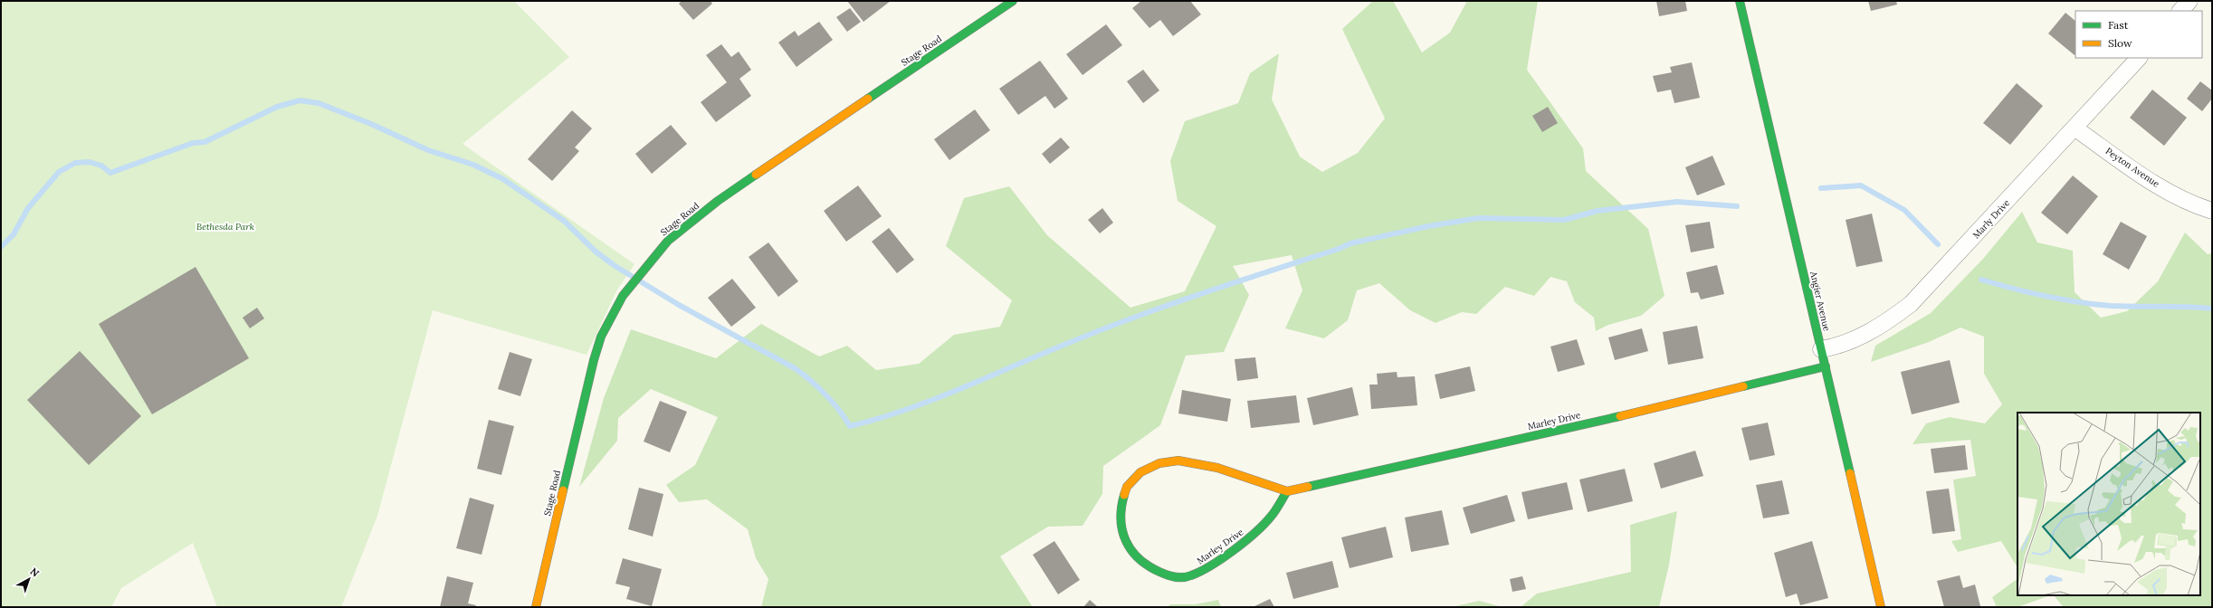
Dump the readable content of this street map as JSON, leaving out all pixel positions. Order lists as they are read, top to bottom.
{
  "streets": {
    "street": [
      "Stage Road",
      "Peyton Avenue",
      "Marly Drive",
      "Angier Avenue",
      "Marley Drive"
    ]
  },
  "crossings": [
    ["Peyton Avenue", "Marly Drive"],
    ["Marly Drive", "Angier Avenue"],
    ["Angier Avenue", "Marley Drive"]
  ],
  "parks": ["Bethesda Park"],
  "legend": ["Fast", "Slow"],
  "north": "top right"
}
